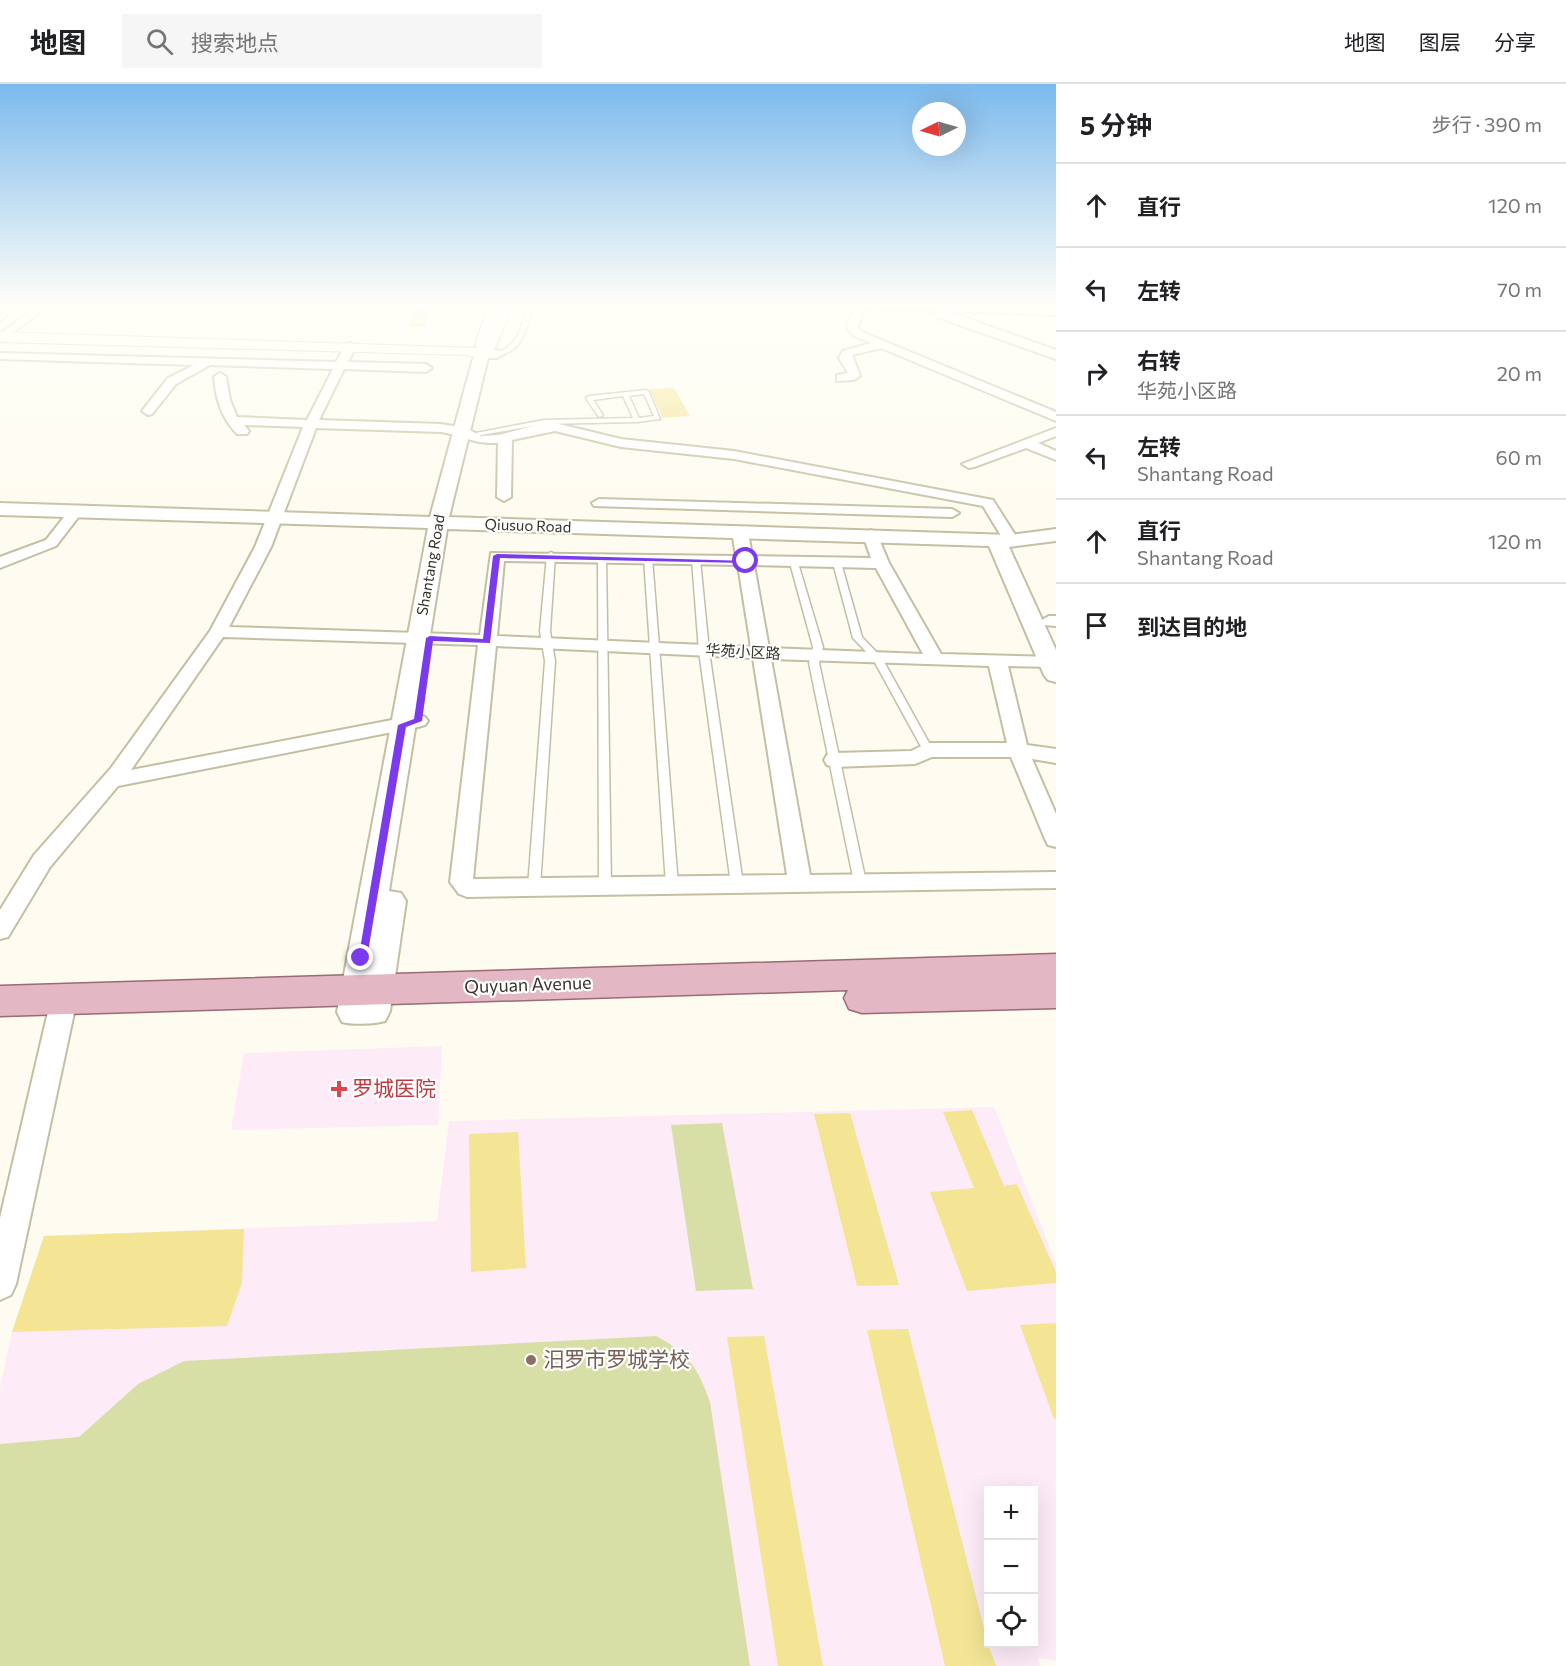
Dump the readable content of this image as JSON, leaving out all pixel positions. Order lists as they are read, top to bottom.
{
  "streets": {
    "main road": ["Quyuan Avenue"],
    "street": ["Qiusuo Road", "Shantang Road", "华苑小区路"]
  },
  "crossings": [
    ["Qiusuo Road", "Shantang Road"],
    ["Shantang Road", "华苑小区路"],
    ["Shantang Road", "Quyuan Avenue"]
  ],
  "places": {
    "health": ["罗城医院"],
    "other": ["汨罗市罗城学校"]
  },
  "north": "left",
  "page": {
    "header": "地图",
    "search": "搜索地点",
    "nav": ["地图", "图层", "分享"],
    "heading": ["5 分钟", "步行 · 390 m"],
    "list": [
      ["直行", "120 m"],
      ["左转", "70 m"],
      ["右转", "华苑小区路", "20 m"],
      ["左转", "Shantang Road", "60 m"],
      ["直行", "Shantang Road", "120 m"],
      "到达目的地"
    ],
    "map_buttons": ["+", "−"]
  }
}
